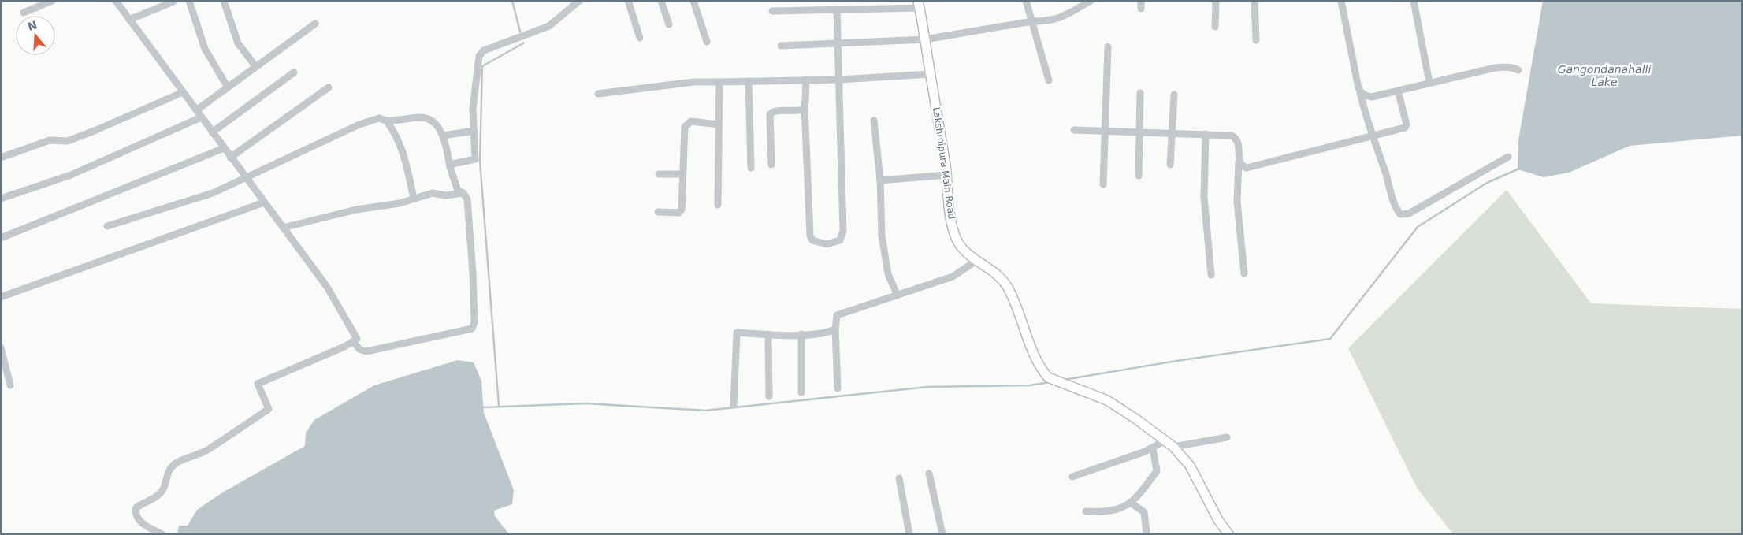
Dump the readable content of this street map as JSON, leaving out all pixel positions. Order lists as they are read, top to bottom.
{
  "streets": {
    "main road": ["Lakshmipura Main Road"]
  },
  "water": ["Gangondanahalli Lake"],
  "north": "top"
}
